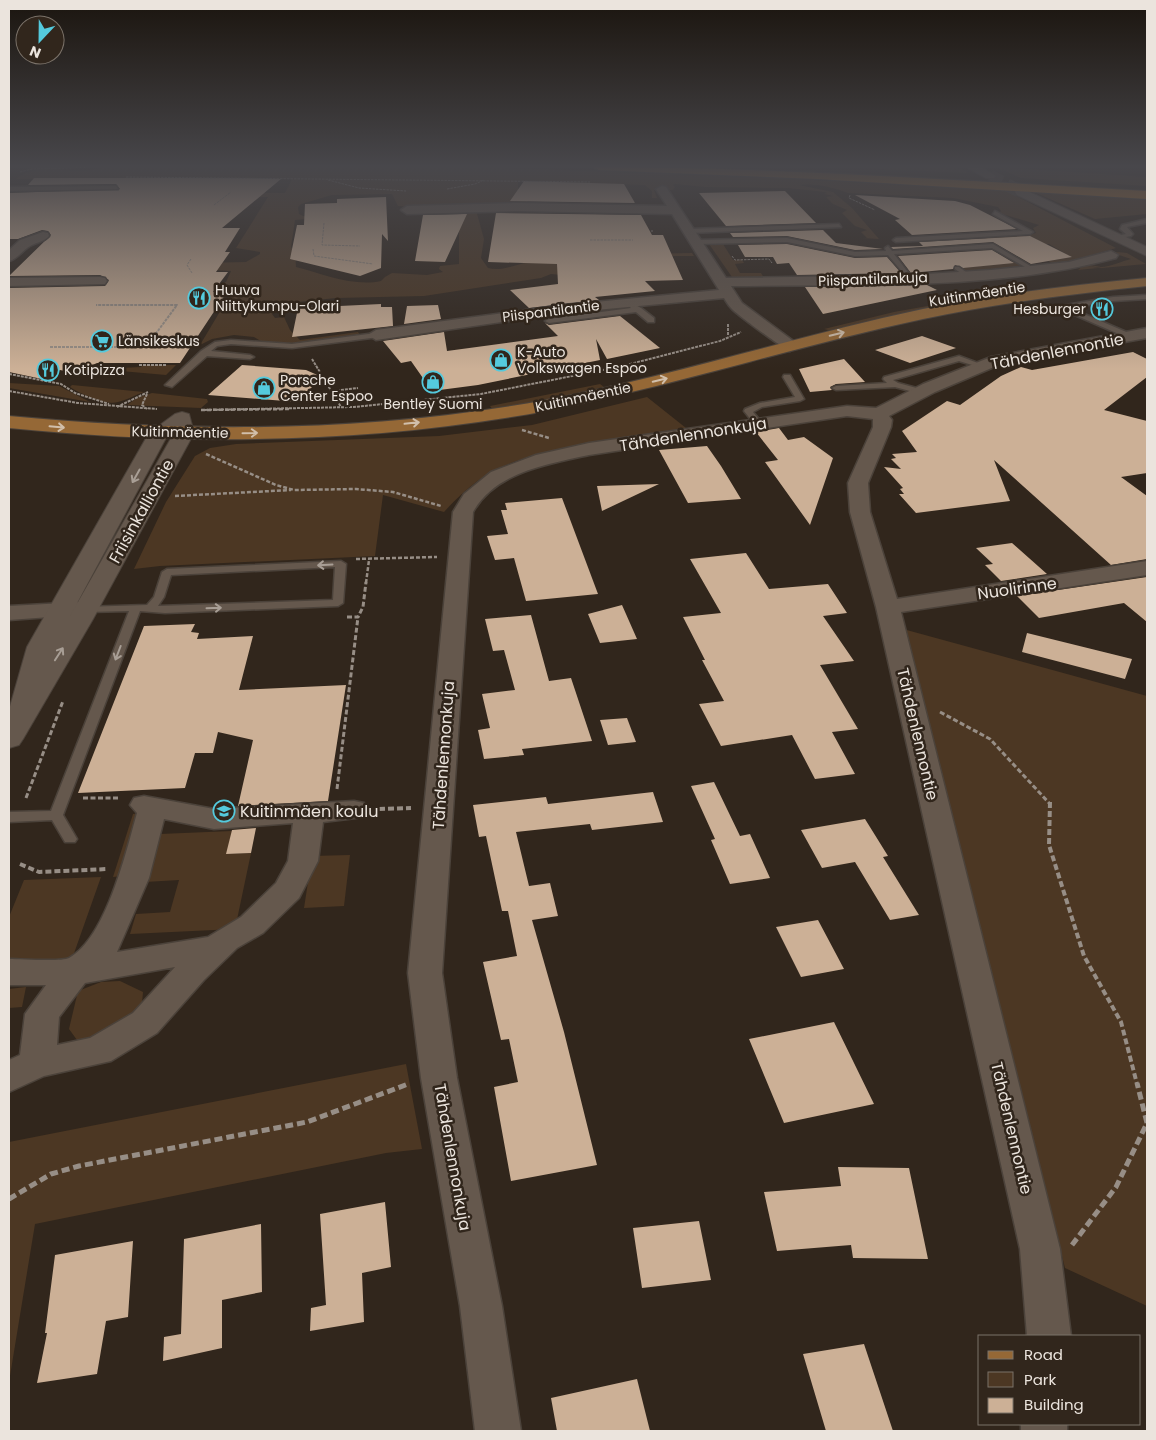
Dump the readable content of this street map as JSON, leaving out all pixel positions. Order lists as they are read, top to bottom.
{
  "streets": {
    "main road": ["Kuitinmäentie", "Friisinkalliontie"],
    "street": [
      "Piispantilankuja",
      "Piispantilantie",
      "Tähdenlennontie",
      "Tähdenlennonkuja",
      "Nuolirinne"
    ]
  },
  "crossings": [
    ["Piispantilankuja", "Piispantilantie"],
    ["Kuitinmäentie", "Friisinkalliontie"],
    ["Tähdenlennontie", "Tähdenlennonkuja"],
    ["Tähdenlennontie", "Nuolirinne"]
  ],
  "places": {
    "restaurant": ["Huuva Niittykumpu-Olari", "Hesburger", "Kotipizza"],
    "supermarket": ["Länsikeskus"],
    "shop": ["K-Auto Volkswagen Espoo", "Bentley Suomi", "Porsche Center Espoo"],
    "school or university": ["Kuitinmäen koulu"]
  },
  "legend": ["Road", "Park", "Building"],
  "north": "bottom"
}
